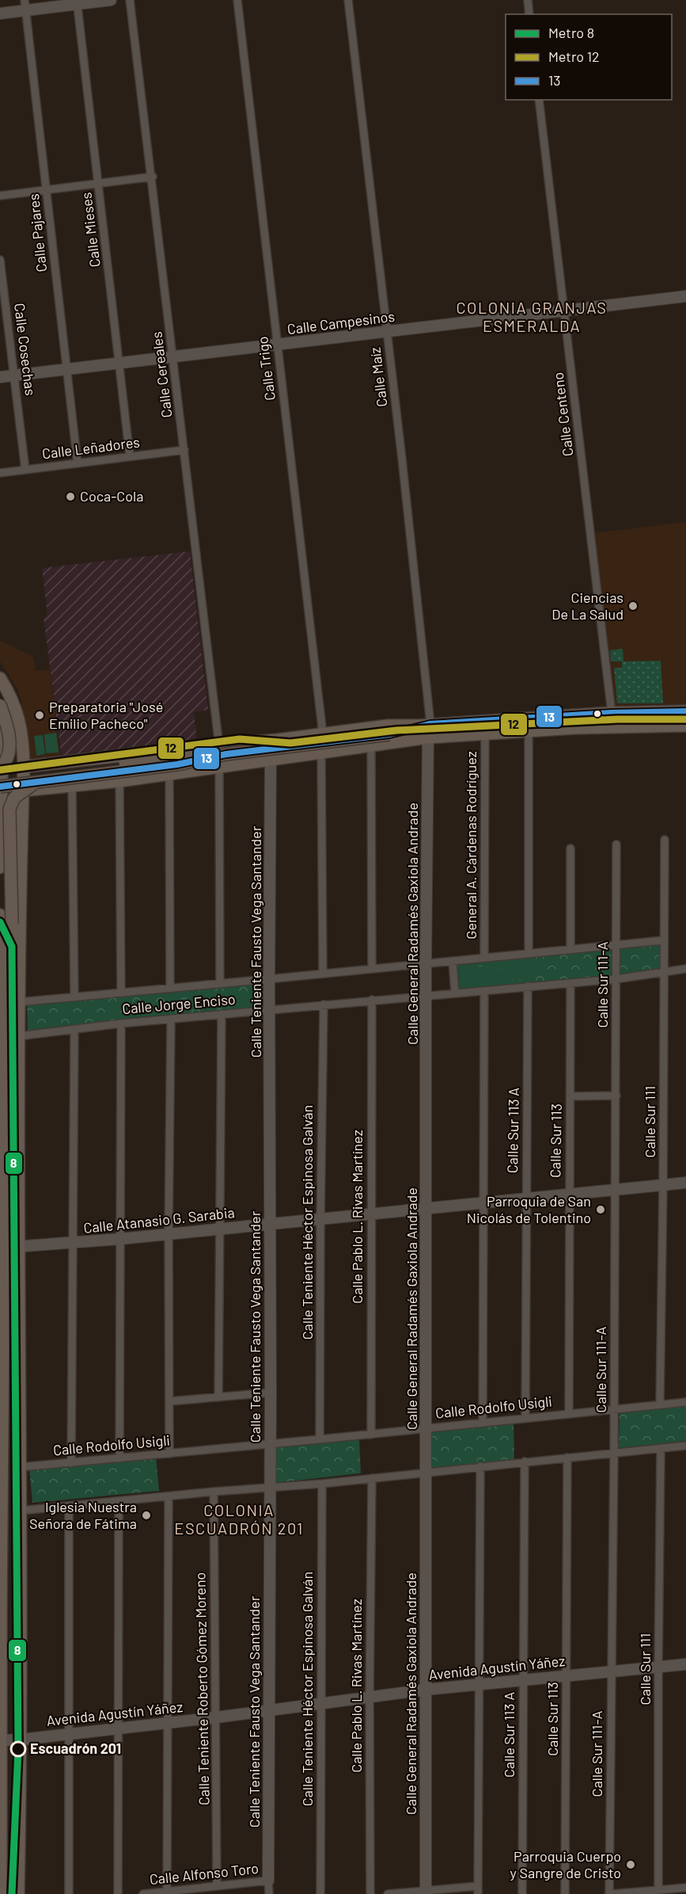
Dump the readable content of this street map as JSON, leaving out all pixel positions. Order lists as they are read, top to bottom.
{
  "streets": {
    "street": [
      "Calle Mieses",
      "Calle Pajares",
      "Calle Campesinos",
      "Calle Cosechas",
      "Calle Trigo",
      "Calle Cereales",
      "Calle Maíz",
      "Calle Centeno",
      "Calle Leñadores",
      "General A. Cárdenas Rodríguez",
      "Calle General Radamés Gaxiola Andrade",
      "Calle Teniente Fausto Vega Santander",
      "Calle Sur 111-A",
      "Calle Jorge Enciso",
      "Calle Sur 111",
      "Calle Sur 113 A",
      "Calle Sur 113",
      "Calle Pablo L. Rivas Martínez",
      "Calle Atanasio G. Sarabia",
      "Calle Teniente Héctor Espinosa Galván",
      "Calle Rodolfo Usigli",
      "Avenida Agustín Yáñez",
      "Calle Teniente Roberto Gómez Moreno",
      "Calle Alfonso Toro"
    ]
  },
  "crossings": [
    ["Calle Mieses", "Calle Campesinos"],
    ["Calle Mieses", "Calle Leñadores"],
    ["Calle Pajares", "Calle Campesinos"],
    ["Calle Pajares", "Calle Leñadores"],
    ["Calle Campesinos", "Calle Cosechas"],
    ["Calle Campesinos", "Calle Trigo"],
    ["Calle Campesinos", "Calle Cereales"],
    ["Calle Campesinos", "Calle Maíz"],
    ["Calle Campesinos", "Calle Centeno"],
    ["Calle Cosechas", "Calle Leñadores"],
    ["Calle Cereales", "Calle Leñadores"],
    ["Calle Maíz", "Calle General Radamés Gaxiola Andrade"],
    ["General A. Cárdenas Rodríguez", "Calle Jorge Enciso"],
    ["Calle General Radamés Gaxiola Andrade", "Calle Jorge Enciso"],
    ["Calle General Radamés Gaxiola Andrade", "Calle Atanasio G. Sarabia"],
    ["Calle General Radamés Gaxiola Andrade", "Calle Rodolfo Usigli"],
    ["Calle General Radamés Gaxiola Andrade", "Avenida Agustín Yáñez"],
    ["Calle Teniente Fausto Vega Santander", "Calle Jorge Enciso"],
    ["Calle Teniente Fausto Vega Santander", "Calle Atanasio G. Sarabia"],
    ["Calle Teniente Fausto Vega Santander", "Calle Rodolfo Usigli"],
    ["Calle Teniente Fausto Vega Santander", "Avenida Agustín Yáñez"],
    ["Calle Teniente Fausto Vega Santander", "Calle Alfonso Toro"],
    ["Calle Sur 111-A", "Calle Jorge Enciso"],
    ["Calle Sur 111-A", "Calle Atanasio G. Sarabia"],
    ["Calle Sur 111-A", "Calle Rodolfo Usigli"],
    ["Calle Sur 111-A", "Avenida Agustín Yáñez"],
    ["Calle Jorge Enciso", "Calle Sur 111"],
    ["Calle Jorge Enciso", "Calle Sur 113 A"],
    ["Calle Jorge Enciso", "Calle Sur 113"],
    ["Calle Jorge Enciso", "Calle Pablo L. Rivas Martínez"],
    ["Calle Jorge Enciso", "Calle Teniente Héctor Espinosa Galván"],
    ["Calle Sur 111", "Calle Atanasio G. Sarabia"],
    ["Calle Sur 111", "Calle Rodolfo Usigli"],
    ["Calle Sur 111", "Avenida Agustín Yáñez"],
    ["Calle Sur 113 A", "Calle Atanasio G. Sarabia"],
    ["Calle Sur 113 A", "Calle Rodolfo Usigli"],
    ["Calle Sur 113 A", "Avenida Agustín Yáñez"],
    ["Calle Sur 113", "Calle Atanasio G. Sarabia"],
    ["Calle Sur 113", "Calle Rodolfo Usigli"],
    ["Calle Sur 113", "Avenida Agustín Yáñez"],
    ["Calle Pablo L. Rivas Martínez", "Calle Atanasio G. Sarabia"],
    ["Calle Pablo L. Rivas Martínez", "Calle Rodolfo Usigli"],
    ["Calle Pablo L. Rivas Martínez", "Avenida Agustín Yáñez"],
    ["Calle Atanasio G. Sarabia", "Calle Teniente Héctor Espinosa Galván"],
    ["Calle Teniente Héctor Espinosa Galván", "Calle Rodolfo Usigli"],
    ["Calle Teniente Héctor Espinosa Galván", "Avenida Agustín Yáñez"],
    ["Avenida Agustín Yáñez", "Calle Teniente Roberto Gómez Moreno"],
    ["Calle Teniente Roberto Gómez Moreno", "Calle Alfonso Toro"]
  ],
  "districts": ["COLONIA GRANJAS ESMERALDA", "COLONIA ESCUADRÓN 201"],
  "places": [
    "Coca-Cola",
    "Ciencias De La Salud",
    "Preparatoria \"José Emilio Pacheco\"",
    "Parroquia de San Nicolás de Tolentino",
    "Iglesia Nuestra Señora de Fátima",
    "Escuadrón 201",
    "Parroquia Cuerpo y Sangre de Cristo"
  ],
  "lines": ["transit line 13", "metro line 12", "metro line 8"],
  "legend": ["Metro 8", "Metro 12", "13"]
}
